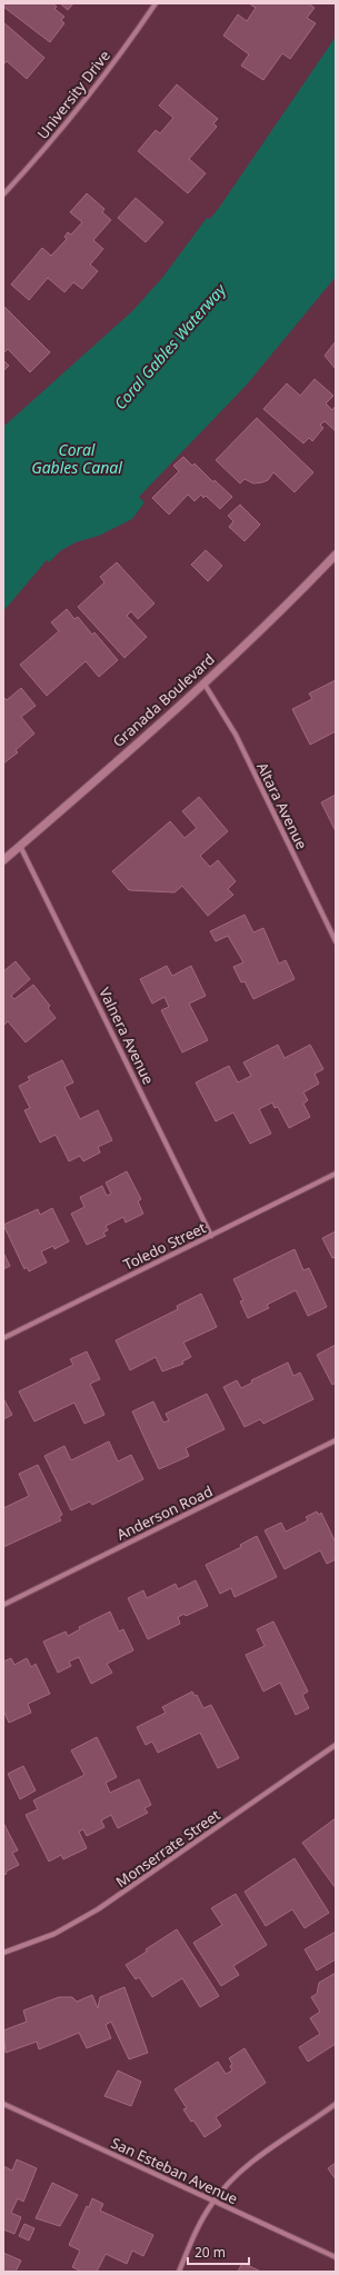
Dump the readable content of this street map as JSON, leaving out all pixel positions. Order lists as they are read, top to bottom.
{
  "streets": {
    "street": [
      "University Drive",
      "Granada Boulevard",
      "Altara Avenue",
      "Valnera Avenue",
      "Toledo Street",
      "Anderson Road",
      "Monserrate Street",
      "San Esteban Avenue"
    ]
  },
  "crossings": [
    ["Granada Boulevard", "Altara Avenue"],
    ["Granada Boulevard", "Valnera Avenue"],
    ["Valnera Avenue", "Toledo Street"]
  ],
  "water": ["Coral Gables Waterway", "Coral Gables Canal"],
  "scale_bar": "20 m"
}
